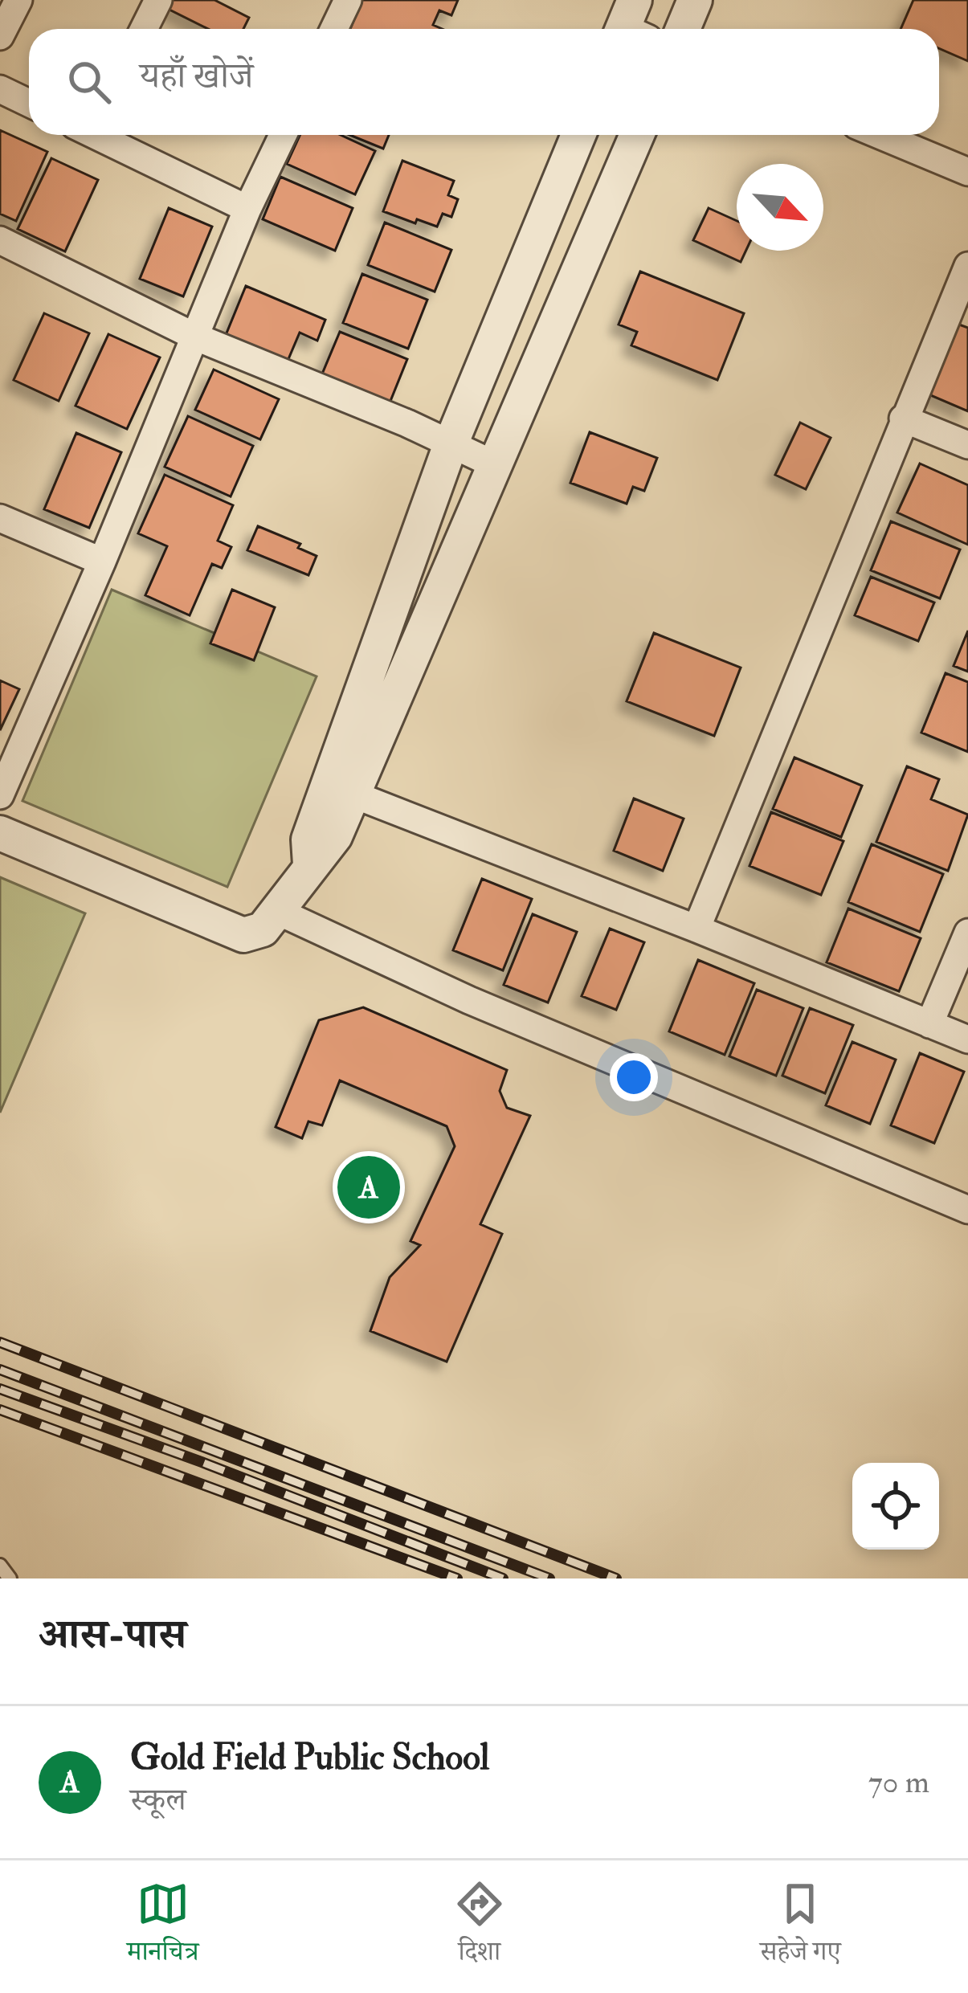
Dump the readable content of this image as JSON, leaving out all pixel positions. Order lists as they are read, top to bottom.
{
  "north": "bottom right",
  "page": {
    "search": "यहाँ खोजें",
    "pins": "A",
    "heading": "आस-पास",
    "list": [
      {
        "mark": "A",
        "name": "Gold Field Public School",
        "note": "स्कूल",
        "value": "70 m"
      }
    ],
    "nav": ["मानचित्र", "दिशा", "सहेजे गए"]
  }
}
